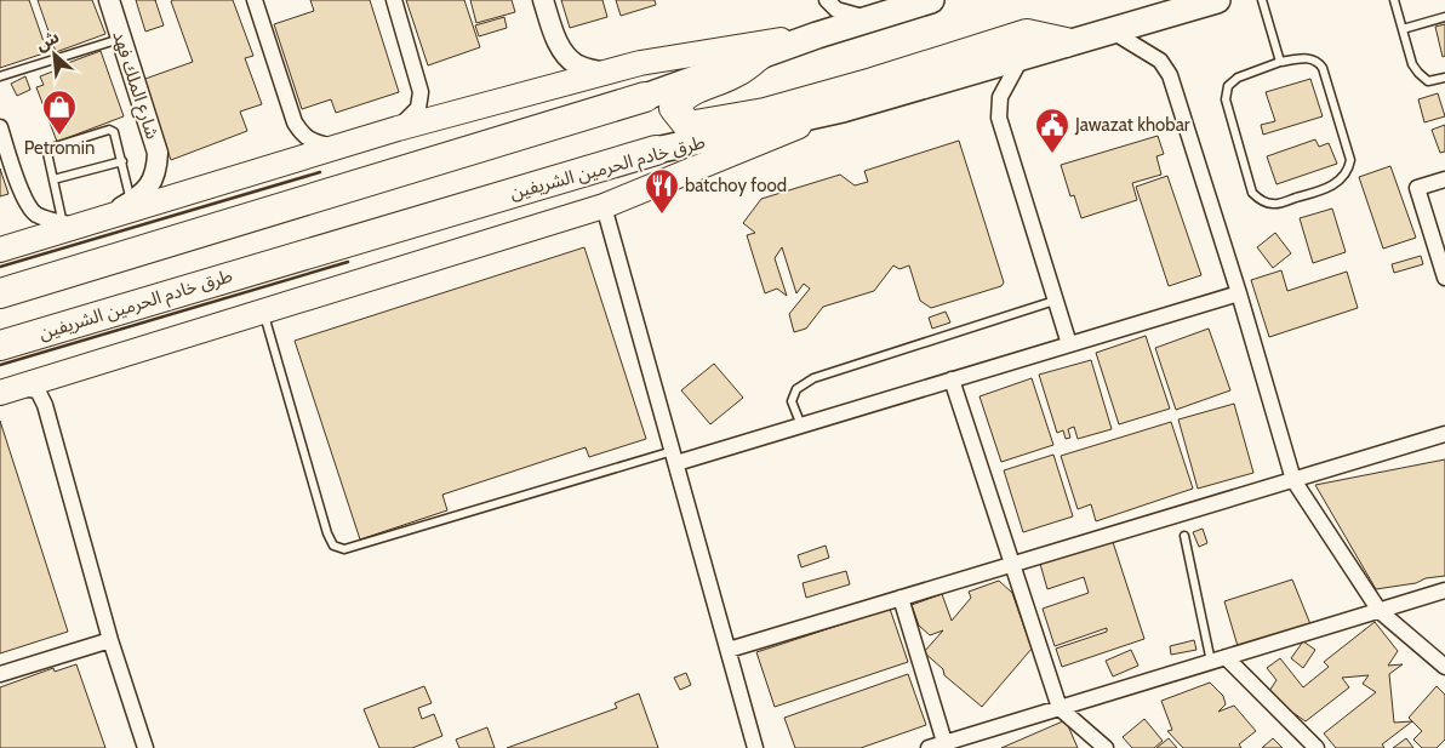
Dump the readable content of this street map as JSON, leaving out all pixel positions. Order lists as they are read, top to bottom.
{
  "streets": {
    "highway": ["طرق خادم الحرمين الشريفين"],
    "street": ["شارع الملك فهد"]
  },
  "places": {
    "shop": ["Petromin"],
    "public building": ["Jawazat khobar"],
    "restaurant": ["batchoy food"]
  },
  "north": "top left"
}
